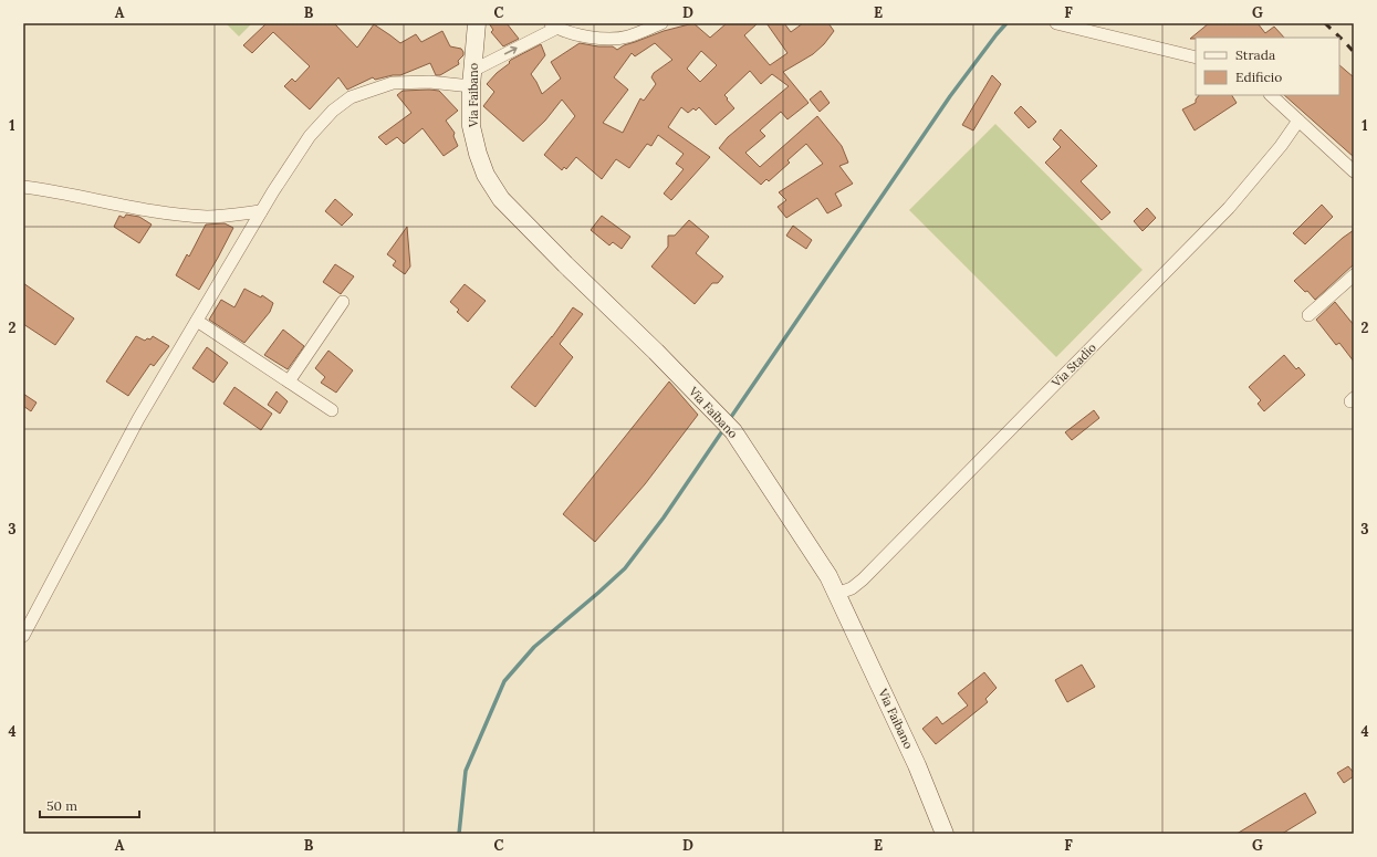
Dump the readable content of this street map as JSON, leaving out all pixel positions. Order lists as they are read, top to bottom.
{
  "streets": {
    "street": ["Via Faibano", "Via Stadio"]
  },
  "crossings": [
    ["Via Faibano", "Via Stadio"]
  ],
  "legend": ["Strada", "Edificio"],
  "scale_bar": "50 m",
  "grid": {
    "columns": [
      "A",
      "B",
      "C",
      "D",
      "E",
      "F",
      "G"
    ],
    "rows": [
      "1",
      "2",
      "3",
      "4"
    ]
  }
}
